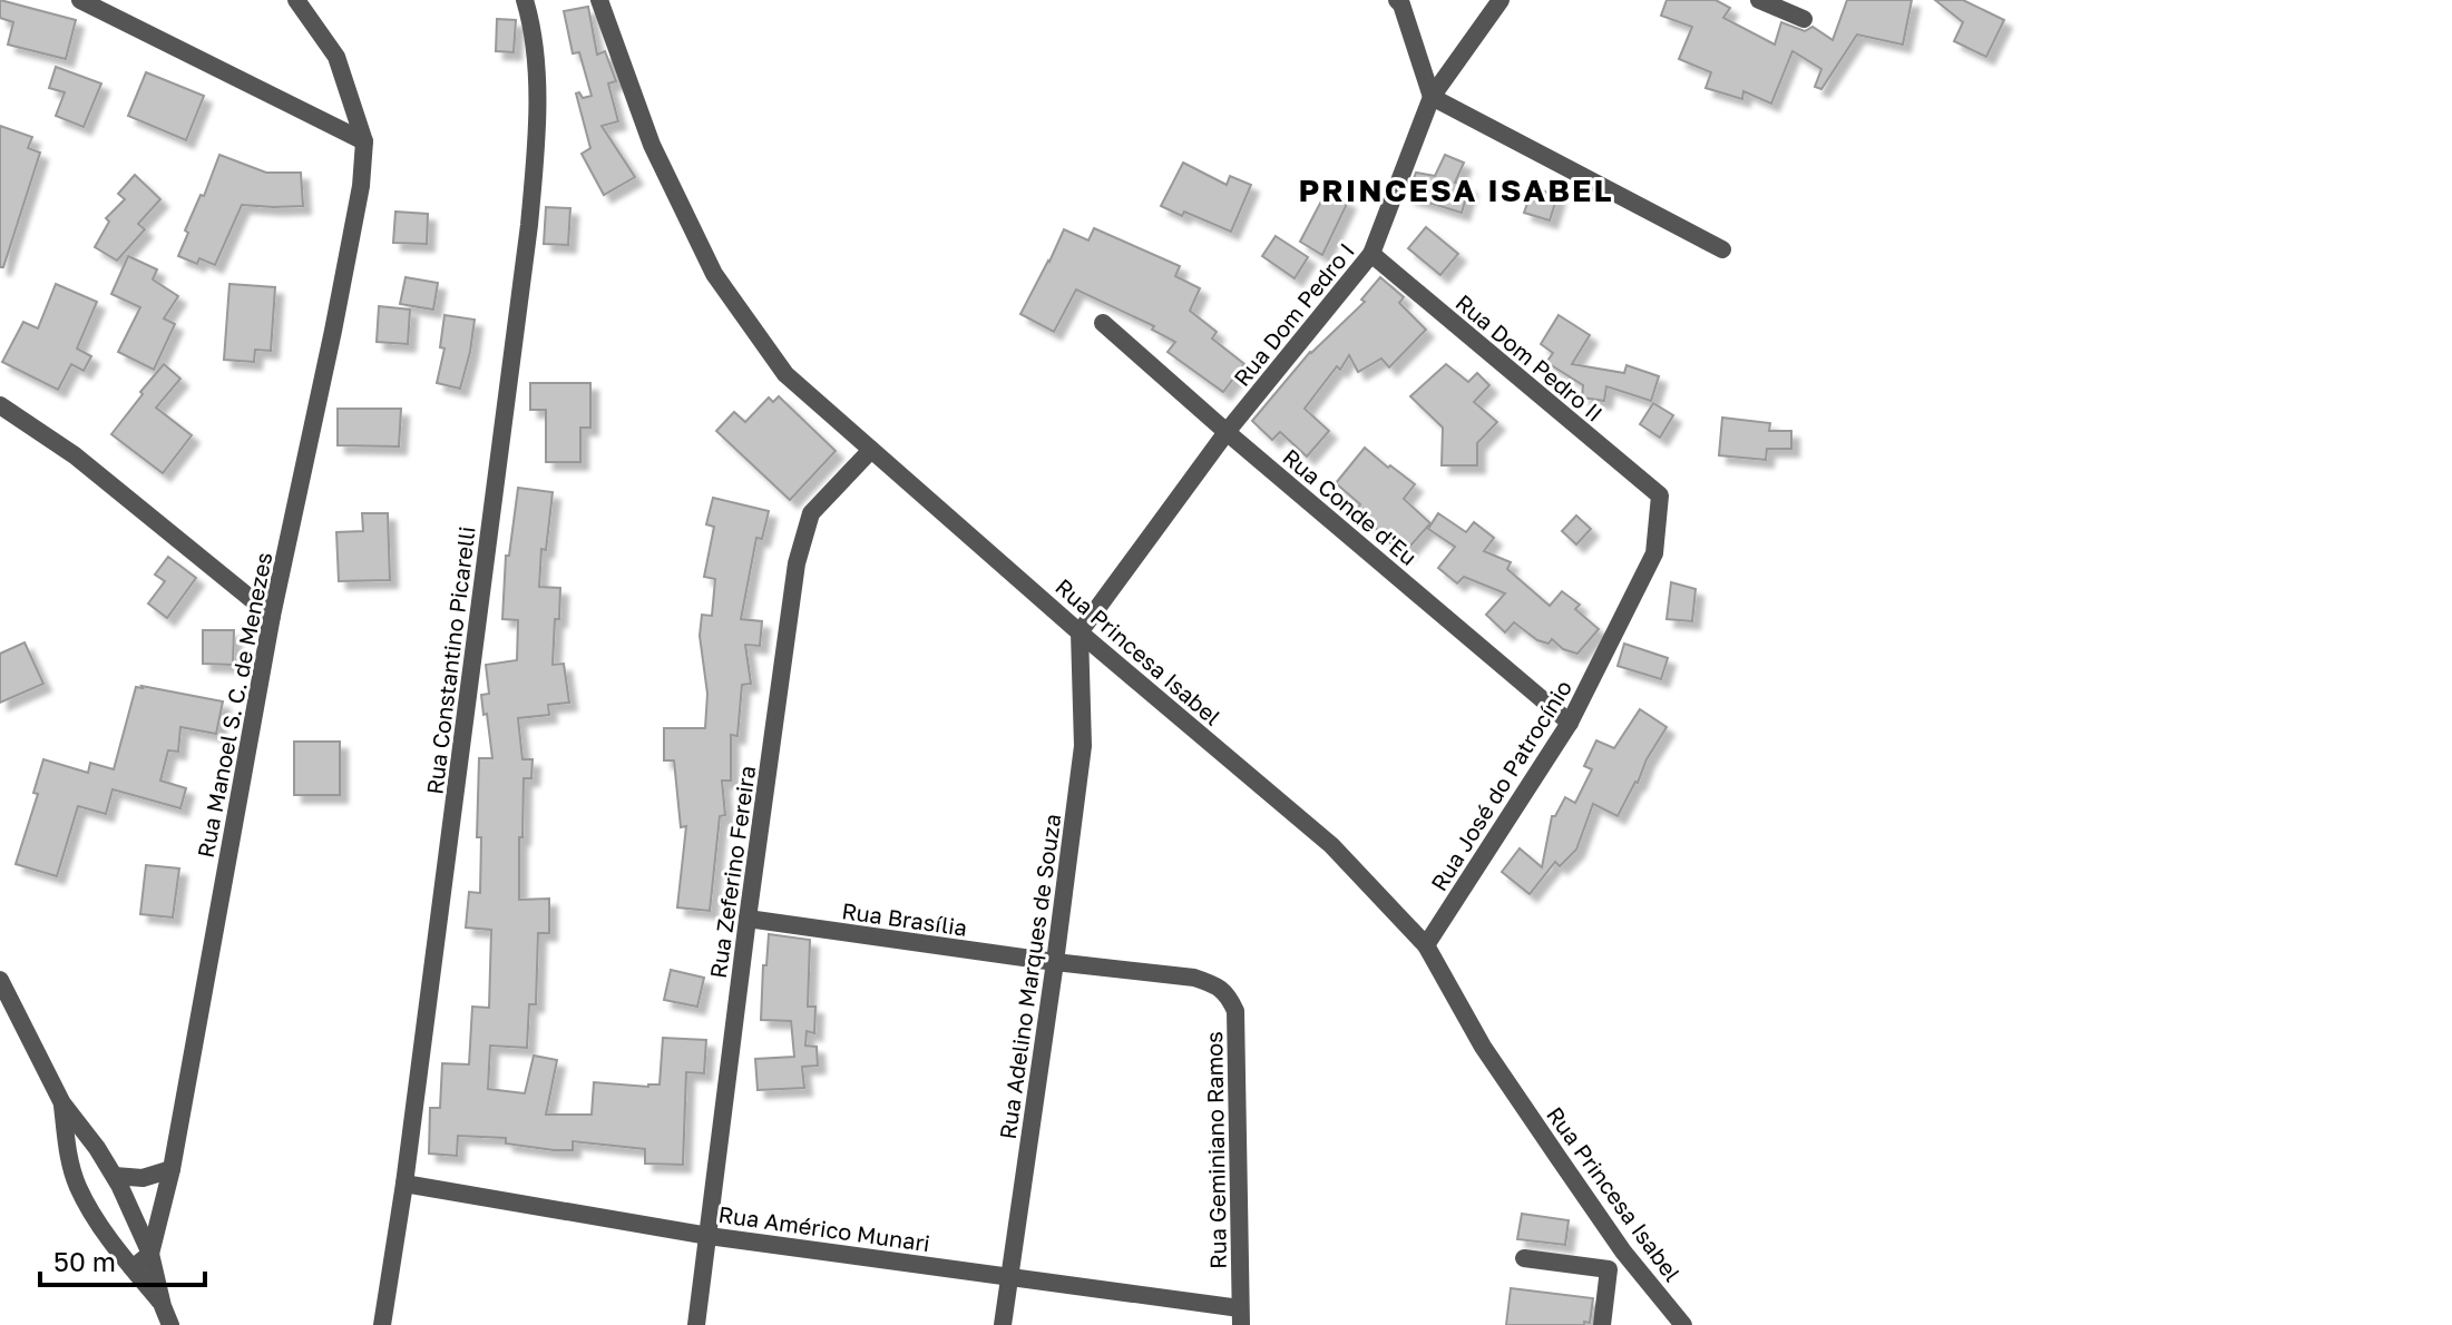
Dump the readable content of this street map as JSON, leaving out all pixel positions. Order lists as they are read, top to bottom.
{
  "streets": {
    "street": [
      "Rua Dom Pedro I",
      "Rua Dom Pedro II",
      "Rua Conde d'Eu",
      "Rua Princesa Isabel",
      "Rua Constantino Picarelli",
      "Rua Manoel S. C. de Menezes",
      "Rua José do Patrocínio",
      "Rua Zeferino Fereira",
      "Rua Brasília",
      "Rua Adelino Marques de Souza",
      "Rua Geminiano Ramos",
      "Rua Américo Munari"
    ]
  },
  "crossings": [
    ["Rua Dom Pedro I", "Rua Dom Pedro II"],
    ["Rua Dom Pedro I", "Rua Conde d'Eu"],
    ["Rua Dom Pedro I", "Rua Princesa Isabel"],
    ["Rua Dom Pedro I", "Rua Adelino Marques de Souza"],
    ["Rua Dom Pedro II", "Rua José do Patrocínio"],
    ["Rua Conde d'Eu", "Rua José do Patrocínio"],
    ["Rua Princesa Isabel", "Rua José do Patrocínio"],
    ["Rua Princesa Isabel", "Rua Zeferino Fereira"],
    ["Rua Princesa Isabel", "Rua Adelino Marques de Souza"],
    ["Rua Constantino Picarelli", "Rua Américo Munari"],
    ["Rua Zeferino Fereira", "Rua Brasília"],
    ["Rua Zeferino Fereira", "Rua Américo Munari"],
    ["Rua Brasília", "Rua Adelino Marques de Souza"],
    ["Rua Brasília", "Rua Geminiano Ramos"],
    ["Rua Adelino Marques de Souza", "Rua Geminiano Ramos"],
    ["Rua Adelino Marques de Souza", "Rua Américo Munari"],
    ["Rua Geminiano Ramos", "Rua Américo Munari"]
  ],
  "districts": ["PRINCESA ISABEL"],
  "scale_bar": "50 m"
}
